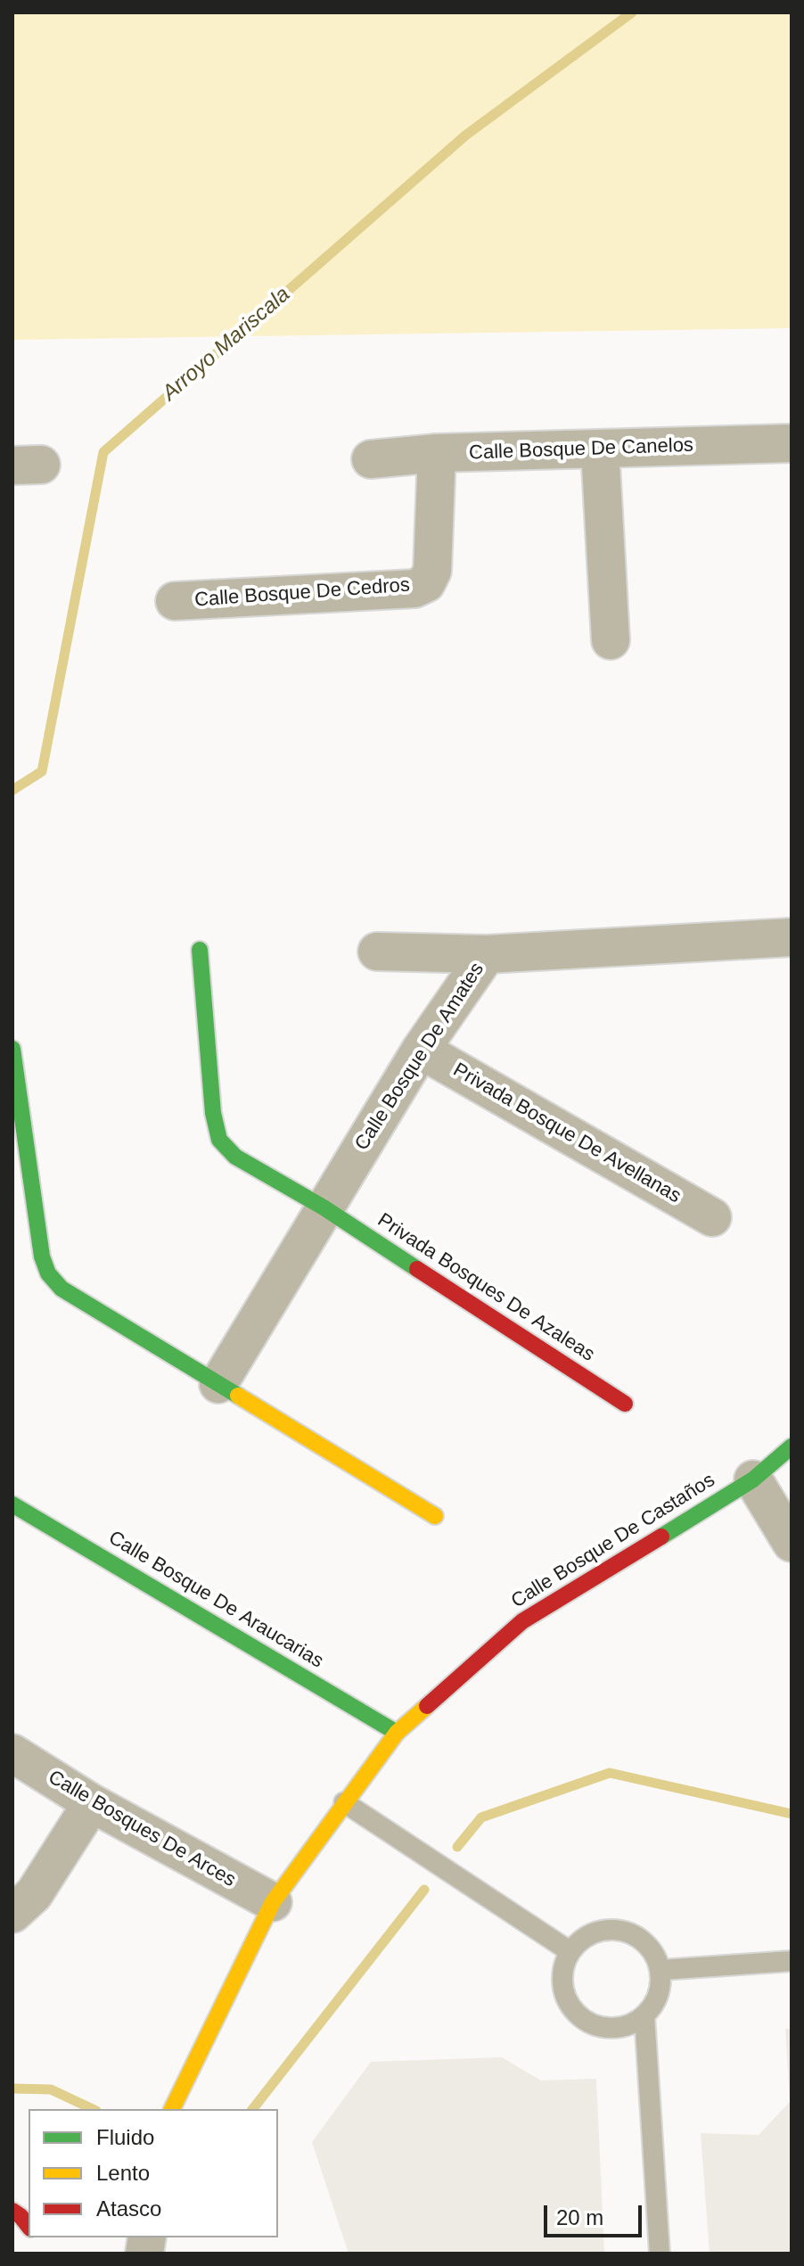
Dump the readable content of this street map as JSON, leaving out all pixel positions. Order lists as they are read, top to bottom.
{
  "streets": {
    "street": [
      "Calle Bosque De Canelos",
      "Calle Bosque De Cedros",
      "Calle Bosque De Amates",
      "Privada Bosque De Avellanas",
      "Privada Bosques De Azaleas",
      "Calle Bosque De Castaños",
      "Calle Bosque De Araucarias",
      "Calle Bosques De Arces"
    ]
  },
  "crossings": [
    ["Calle Bosque De Canelos", "Calle Bosque De Cedros"],
    ["Calle Bosque De Amates", "Privada Bosque De Avellanas"],
    ["Calle Bosque De Amates", "Privada Bosques De Azaleas"],
    ["Calle Bosque De Castaños", "Calle Bosque De Araucarias"],
    ["Calle Bosque De Castaños", "Calle Bosques De Arces"]
  ],
  "water": ["Arroyo Mariscala"],
  "legend": ["Fluido", "Lento", "Atasco"],
  "scale_bar": "20 m"
}
